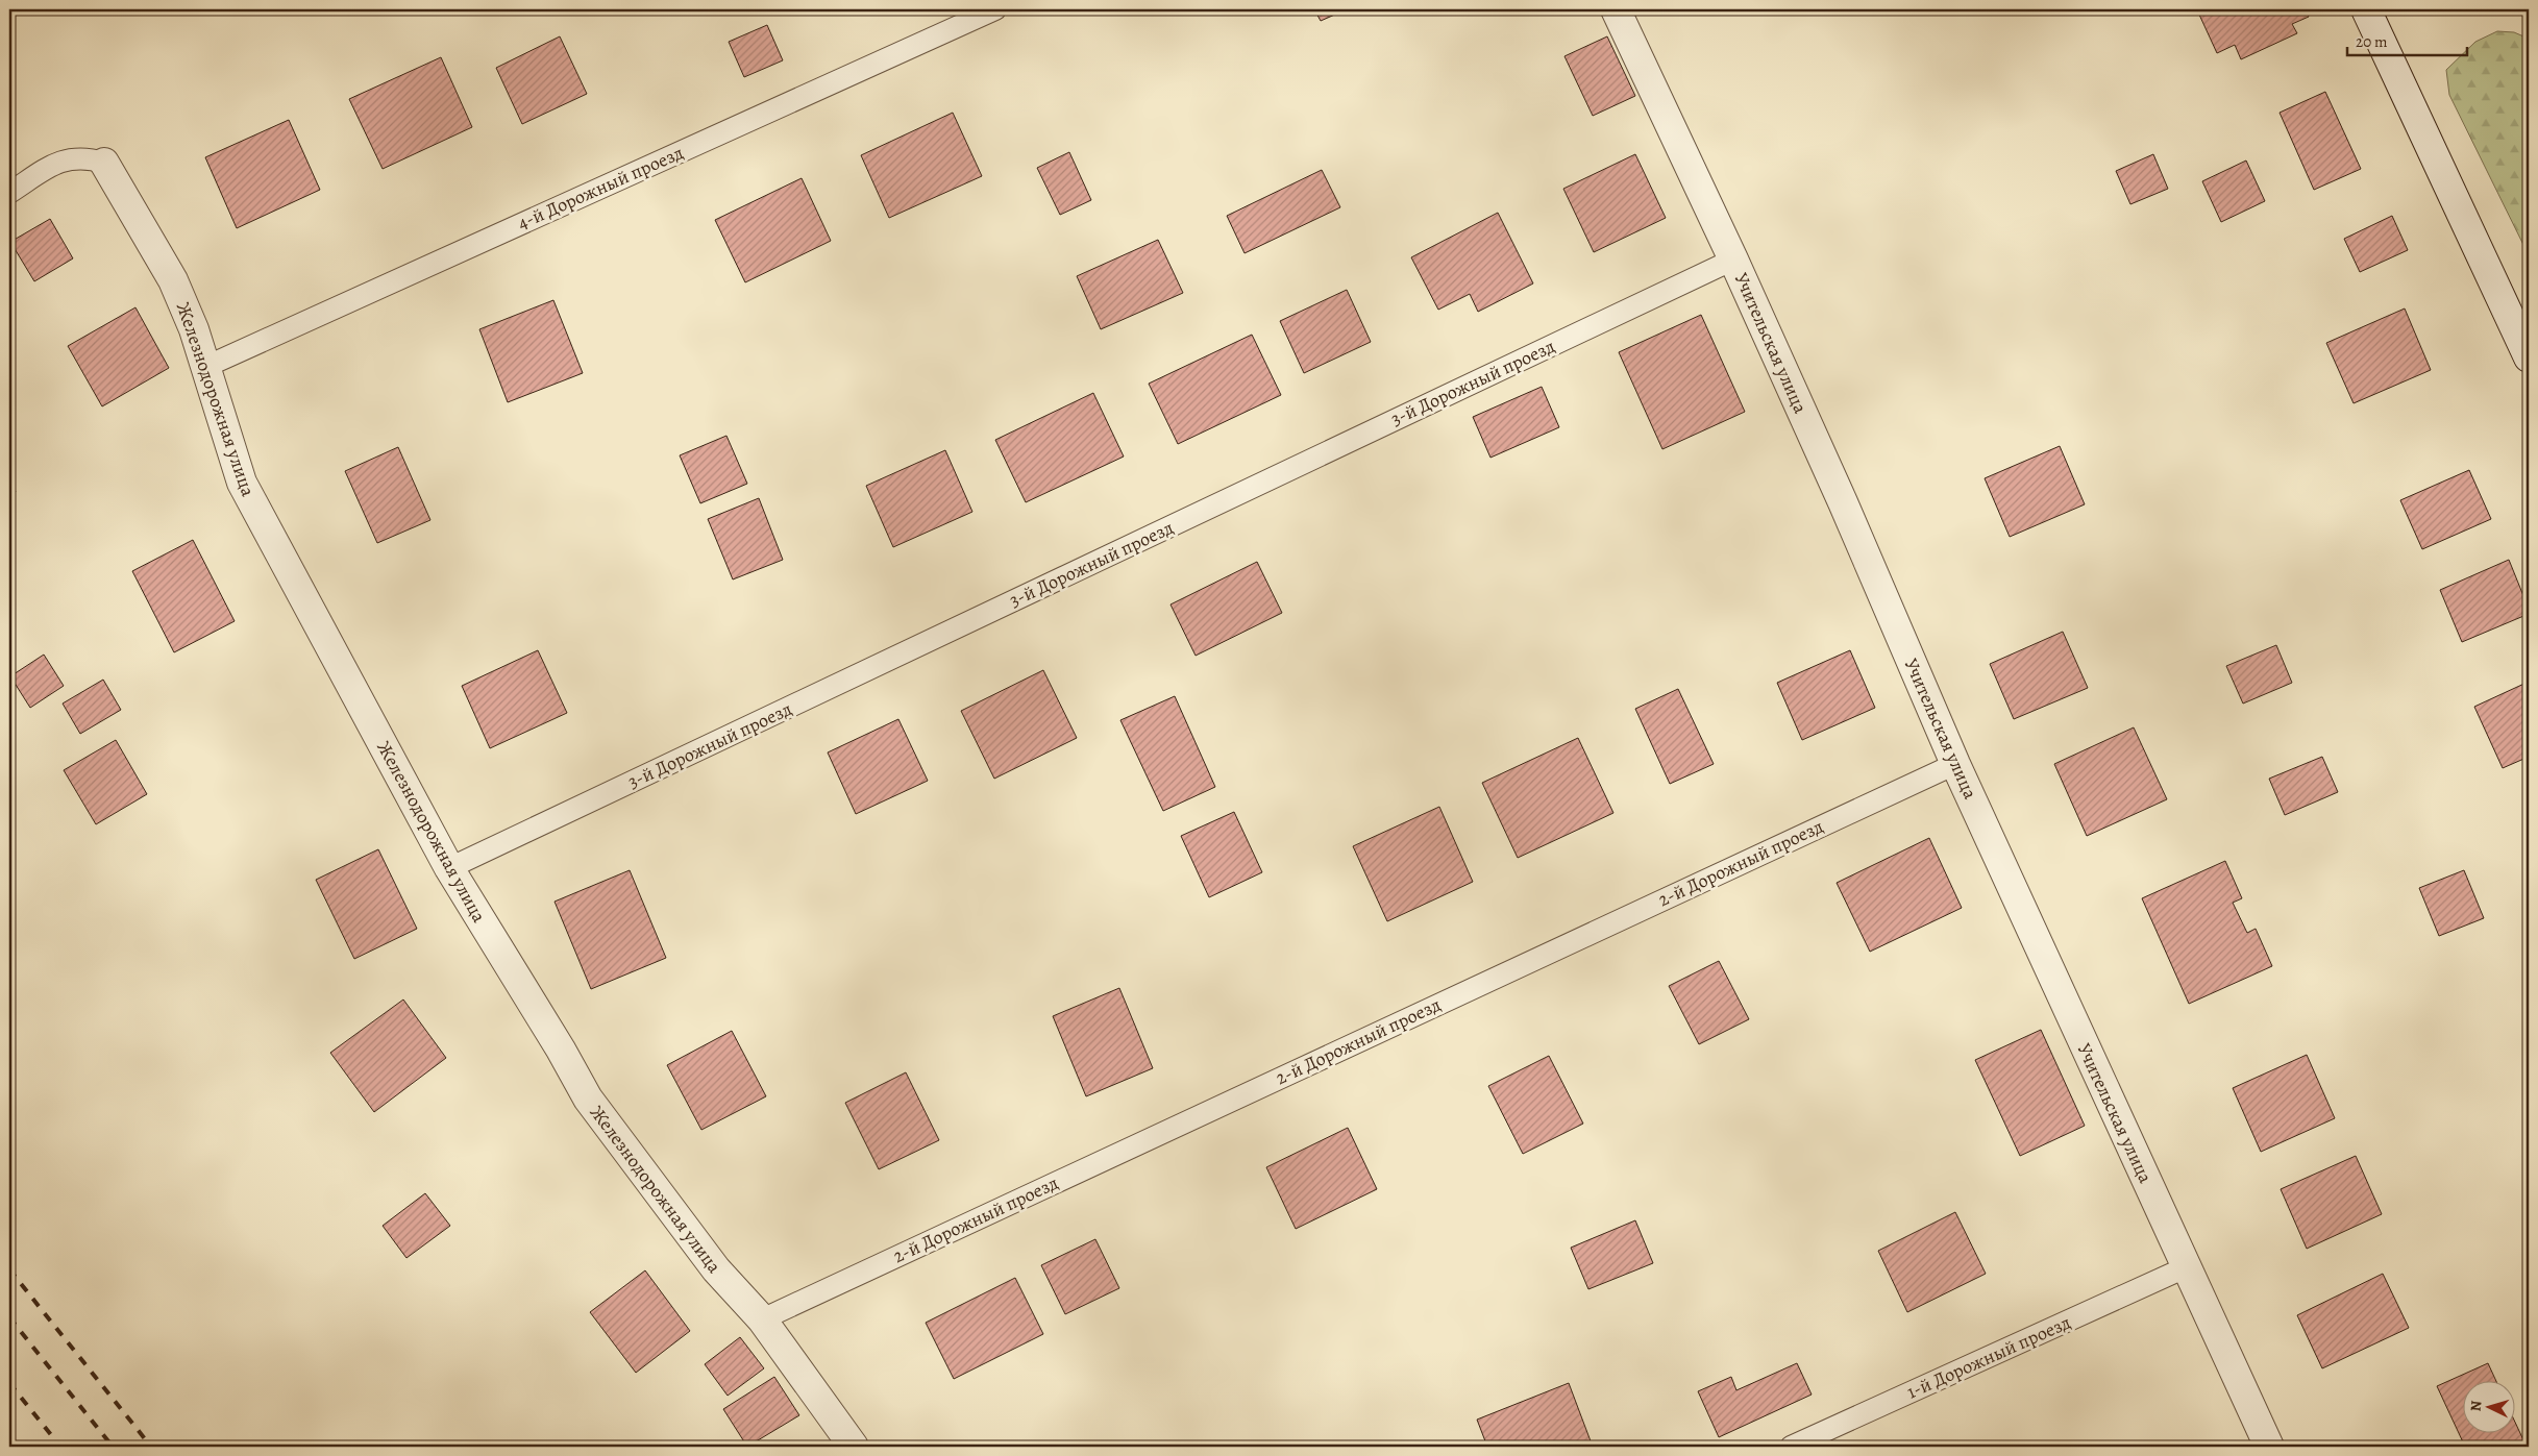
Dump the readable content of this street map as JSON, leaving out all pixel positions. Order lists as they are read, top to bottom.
{
  "streets": {
    "street": ["Учительская улица", "Железнодорожная улица"],
    "lane": [
      "4-й Дорожный проезд",
      "3-й Дорожный проезд",
      "2-й Дорожный проезд",
      "1-й Дорожный проезд"
    ]
  },
  "crossings": [
    ["4-й Дорожный проезд", "Железнодорожная улица"],
    ["Учительская улица", "3-й Дорожный проезд"],
    ["Учительская улица", "2-й Дорожный проезд"],
    ["Учительская улица", "1-й Дорожный проезд"],
    ["3-й Дорожный проезд", "Железнодорожная улица"],
    ["Железнодорожная улица", "2-й Дорожный проезд"]
  ],
  "scale_bar": "20 m",
  "north": "left"
}
